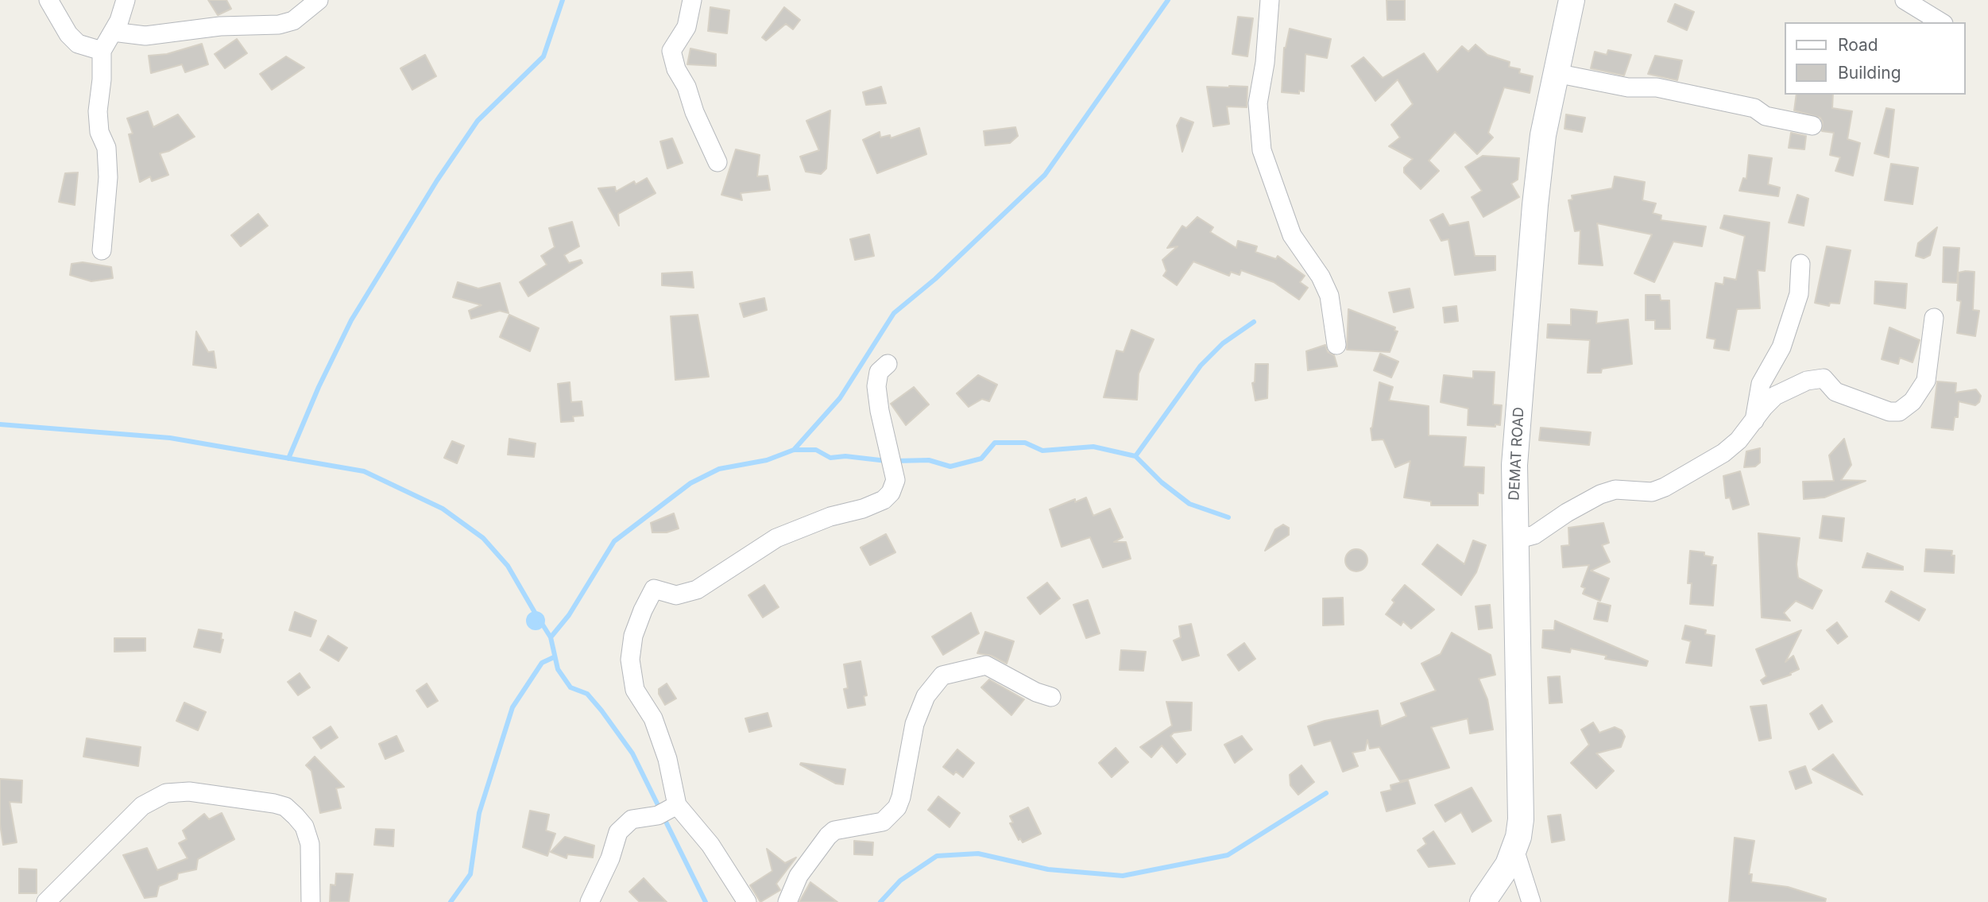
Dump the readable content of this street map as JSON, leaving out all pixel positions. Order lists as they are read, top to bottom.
{
  "streets": {
    "street": ["DEMAT ROAD"]
  },
  "legend": ["Road", "Building"]
}
